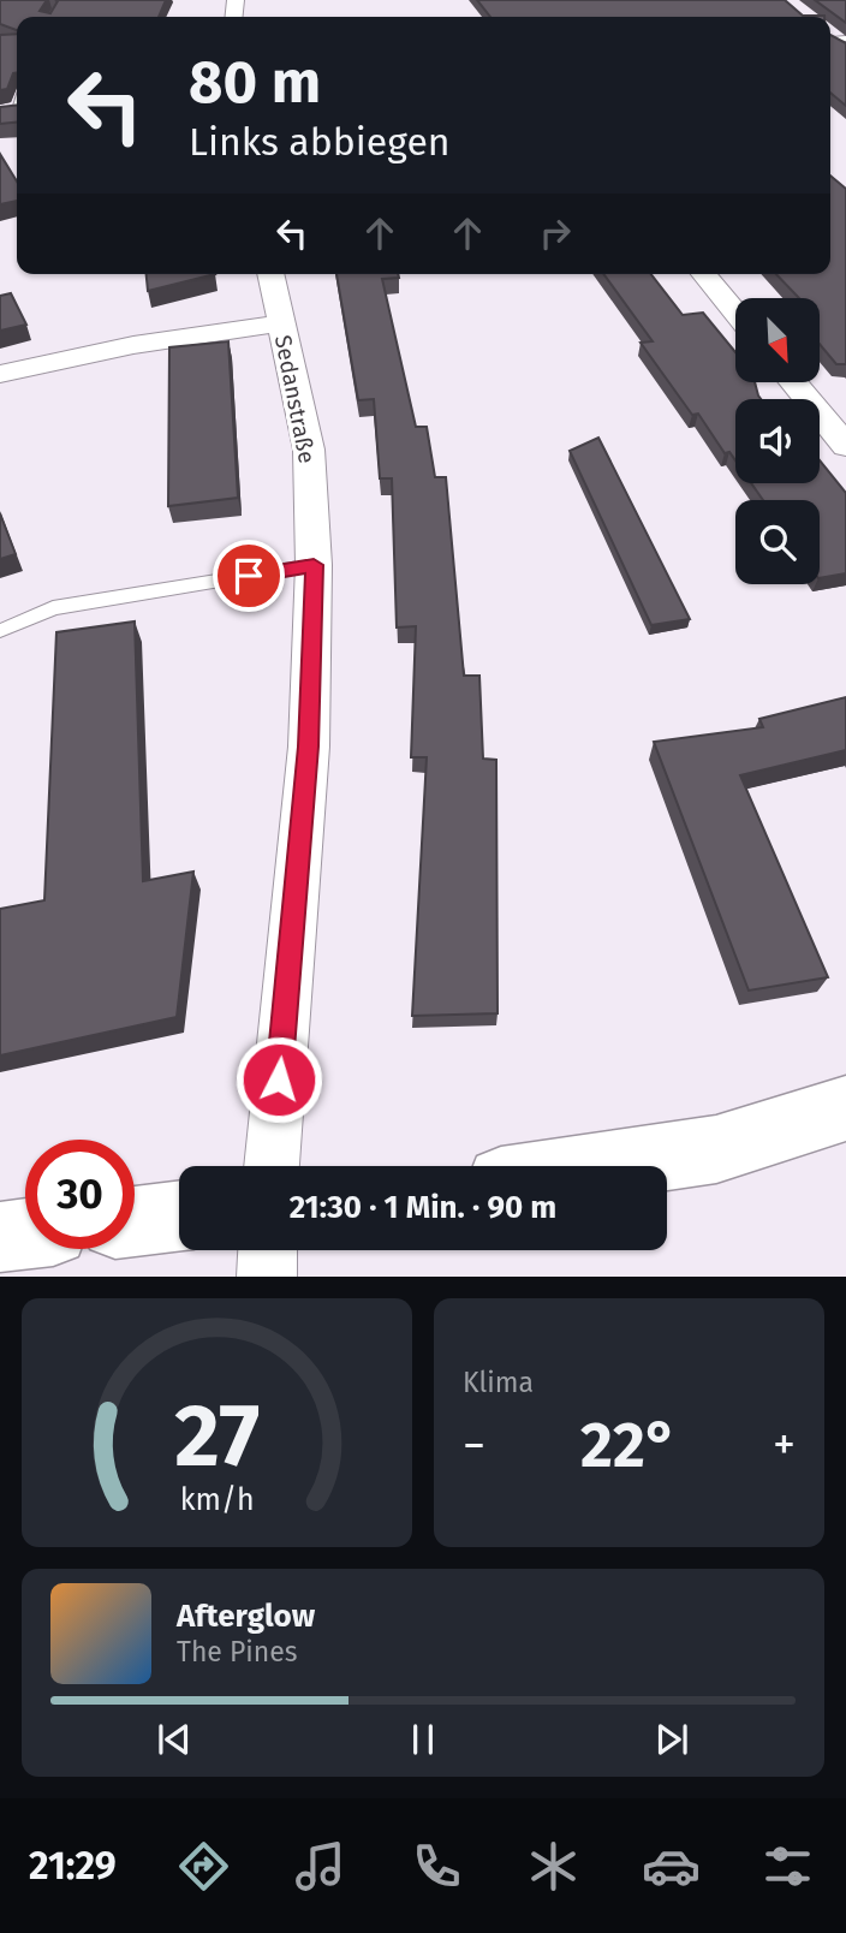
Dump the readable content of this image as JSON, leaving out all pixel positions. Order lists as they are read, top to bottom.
{
  "streets": {
    "street": ["Sedanstraße"]
  },
  "north": "bottom right",
  "page": {
    "turn": ["80 m", "Links abbiegen"],
    "limit": "30",
    "trip": "21:30 · 1 Min. · 90 m",
    "tile": "Klima",
    "heat": ["−", "22°", "+"],
    "song": ["Afterglow", "The Pines"],
    "tabs": "21:29",
    "gauge": ["27", "km/h"]
  }
}
